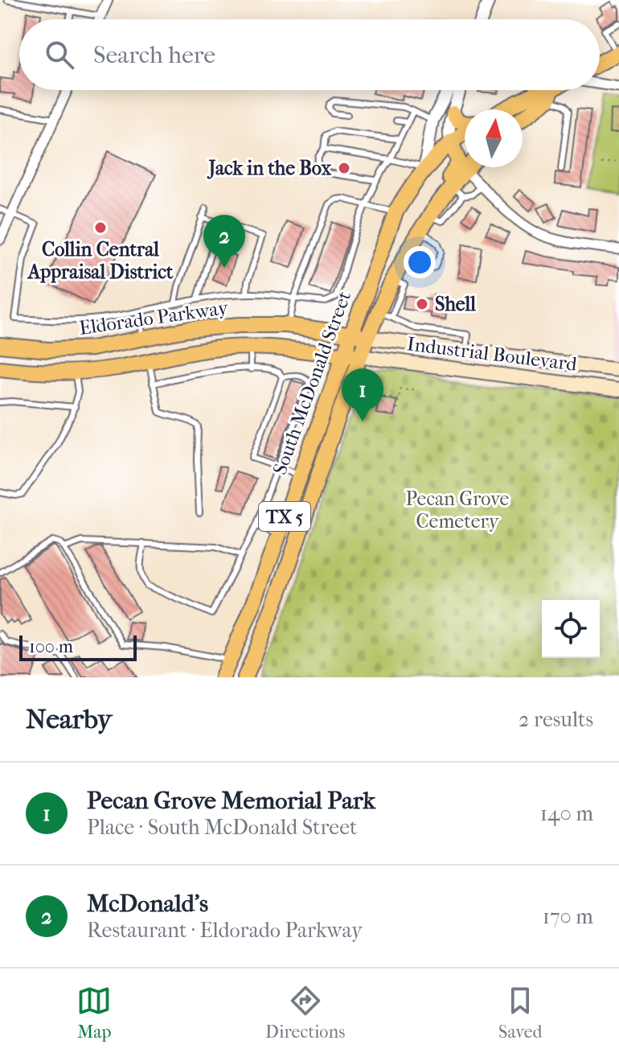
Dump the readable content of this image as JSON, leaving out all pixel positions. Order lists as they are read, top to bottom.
{
  "streets": {
    "main road": [
      "Eldorado Parkway",
      "Industrial Boulevard",
      "South McDonald Street",
      "TX 5"
    ]
  },
  "crossings": [
    ["Eldorado Parkway", "Industrial Boulevard"],
    ["Eldorado Parkway", "South McDonald Street"],
    ["Industrial Boulevard", "South McDonald Street"]
  ],
  "parks": ["Pecan Grove Cemetery"],
  "places": ["Jack in the Box", "Collin Central Appraisal District", "Shell"],
  "scale_bar": "100 m",
  "north": "top",
  "page": {
    "search": "Search here",
    "pins": ["2", "1"],
    "scale": "100 m",
    "heading": ["Nearby", "2 results"],
    "list": [
      {
        "mark": "1",
        "name": "Pecan Grove Memorial Park",
        "note": "Place · South McDonald Street",
        "value": "140 m"
      },
      {
        "mark": "2",
        "name": "McDonald's",
        "note": "Restaurant · Eldorado Parkway",
        "value": "170 m"
      }
    ],
    "nav": ["Map", "Directions", "Saved"]
  }
}
